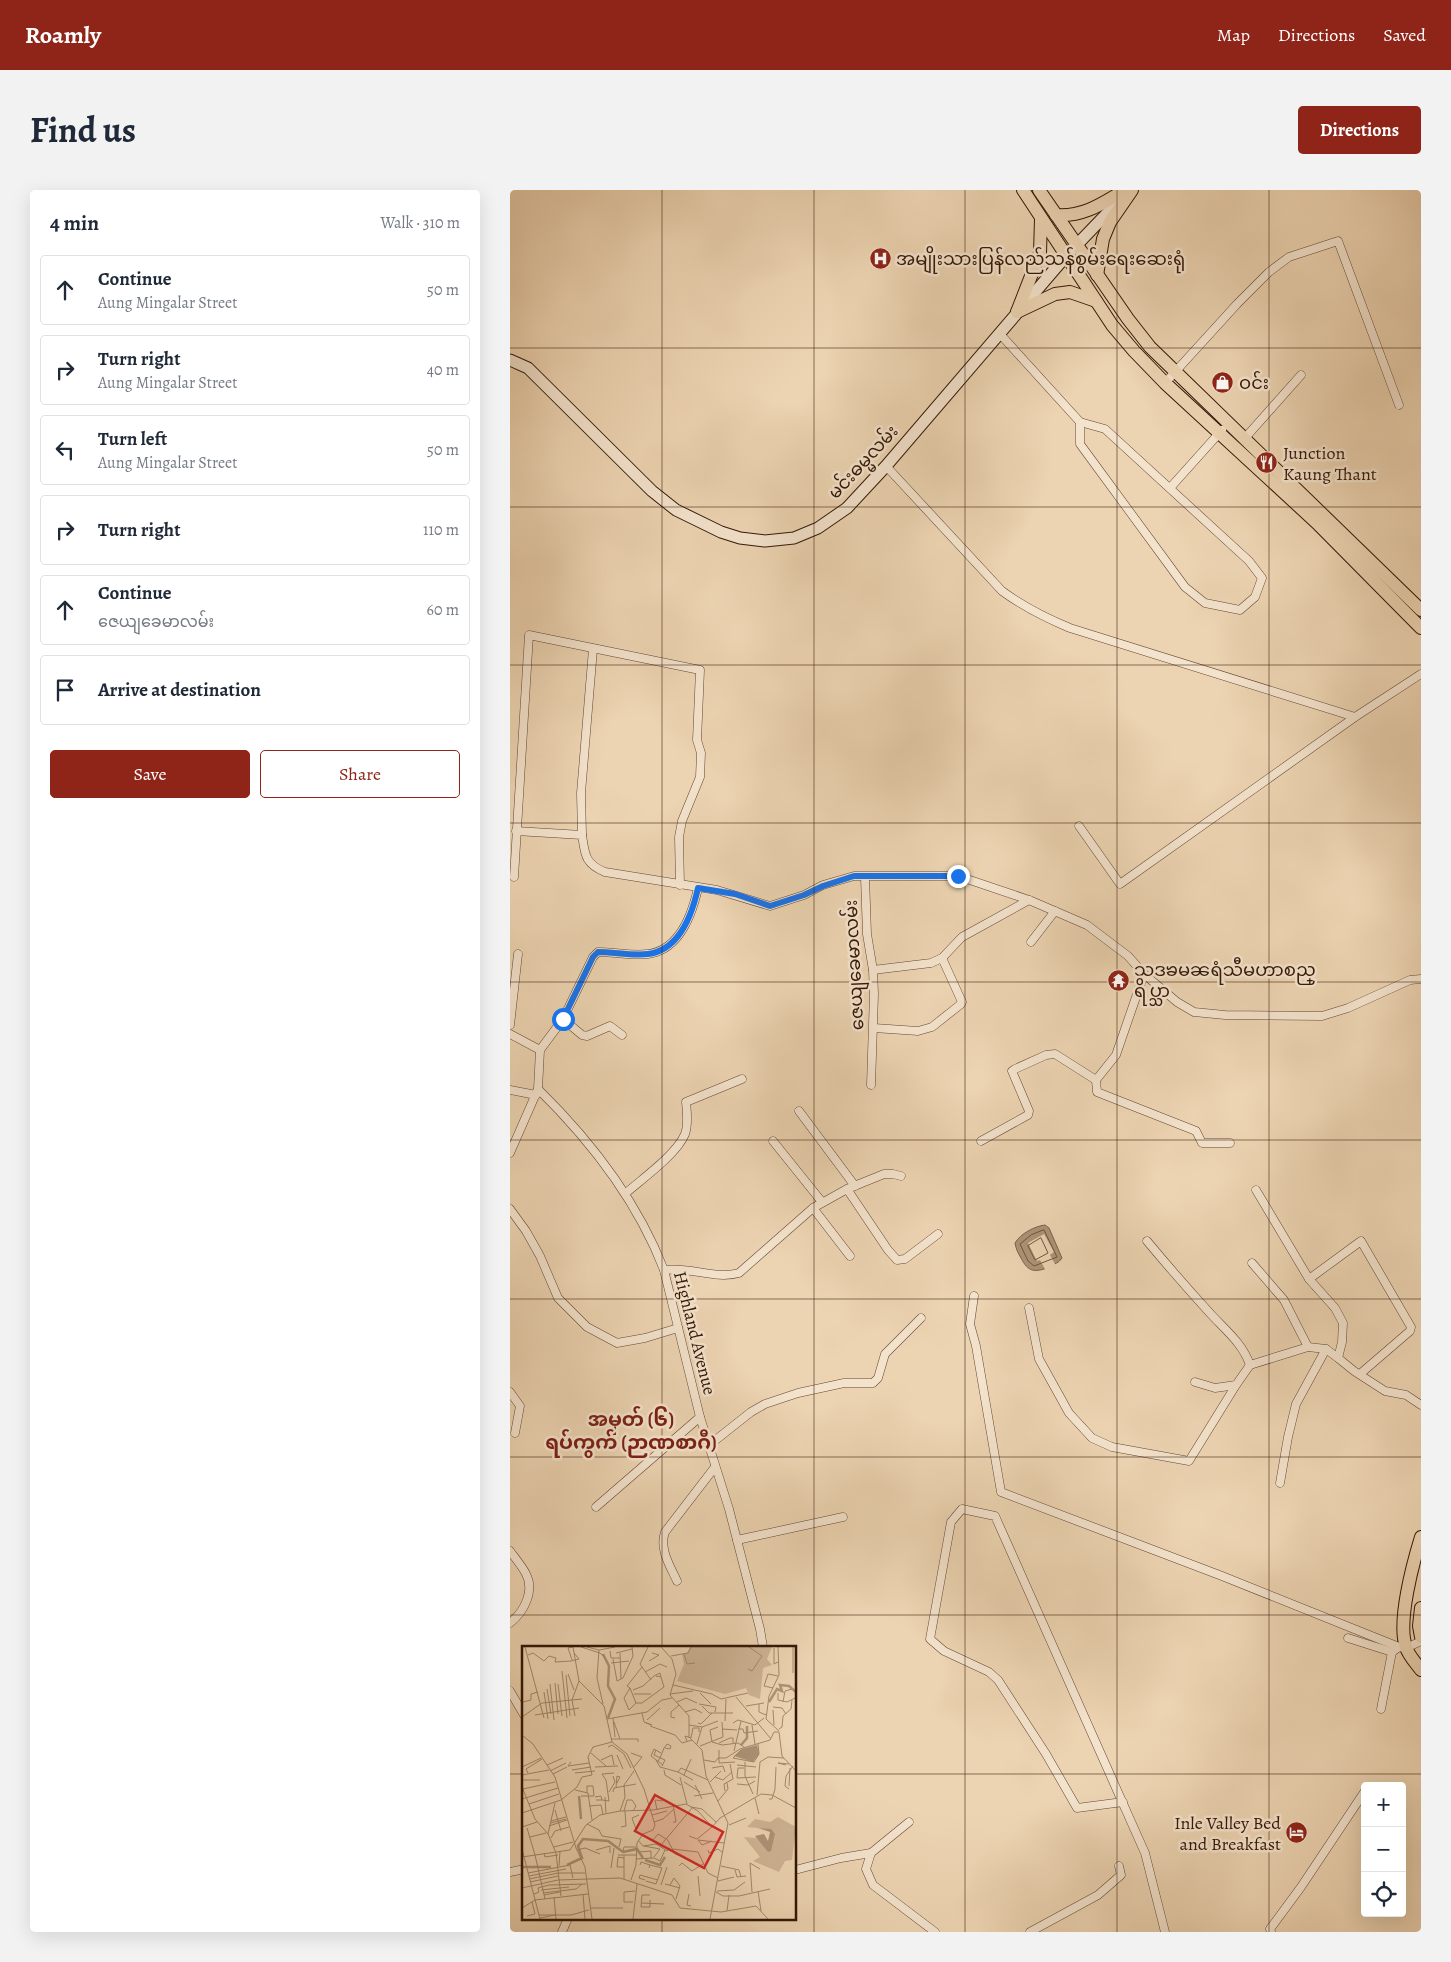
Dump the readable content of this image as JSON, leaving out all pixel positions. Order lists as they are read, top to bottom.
{
  "streets": {
    "main road": ["မင်းဓမ္မလမ်း"],
    "street": ["ဇေယျခေမာလမ်း", "Highland Avenue"]
  },
  "districts": ["အမှတ် (၆) ရပ်ကွက် (ဉာဏစာဂီ)"],
  "places": {
    "hospital": ["အမျိုးသားပြန်လည်သန်စွမ်းရေးဆေးရုံ"],
    "shop": ["ဝင်း"],
    "restaurant": ["Junction Kaung Thant"],
    "temple": ["သဒၶမၼရံသီမဟာစည္ ရိပ္သာ"],
    "hotel": ["Inle Valley Bed and Breakfast"]
  },
  "page": {
    "header": "Roamly",
    "nav": ["Map", "Directions", "Saved"],
    "title": "Find us",
    "buttons": [
      "Directions",
      ["Save", "Share"]
    ],
    "heading": ["4 min", "Walk · 310 m"],
    "list": [
      ["Continue", "Aung Mingalar Street", "50 m"],
      ["Turn right", "Aung Mingalar Street", "40 m"],
      ["Turn left", "Aung Mingalar Street", "50 m"],
      ["Turn right", "110 m"],
      ["Continue", "ဇေယျခေမာလမ်း", "60 m"],
      "Arrive at destination"
    ],
    "map_buttons": ["+", "−"]
  }
}
